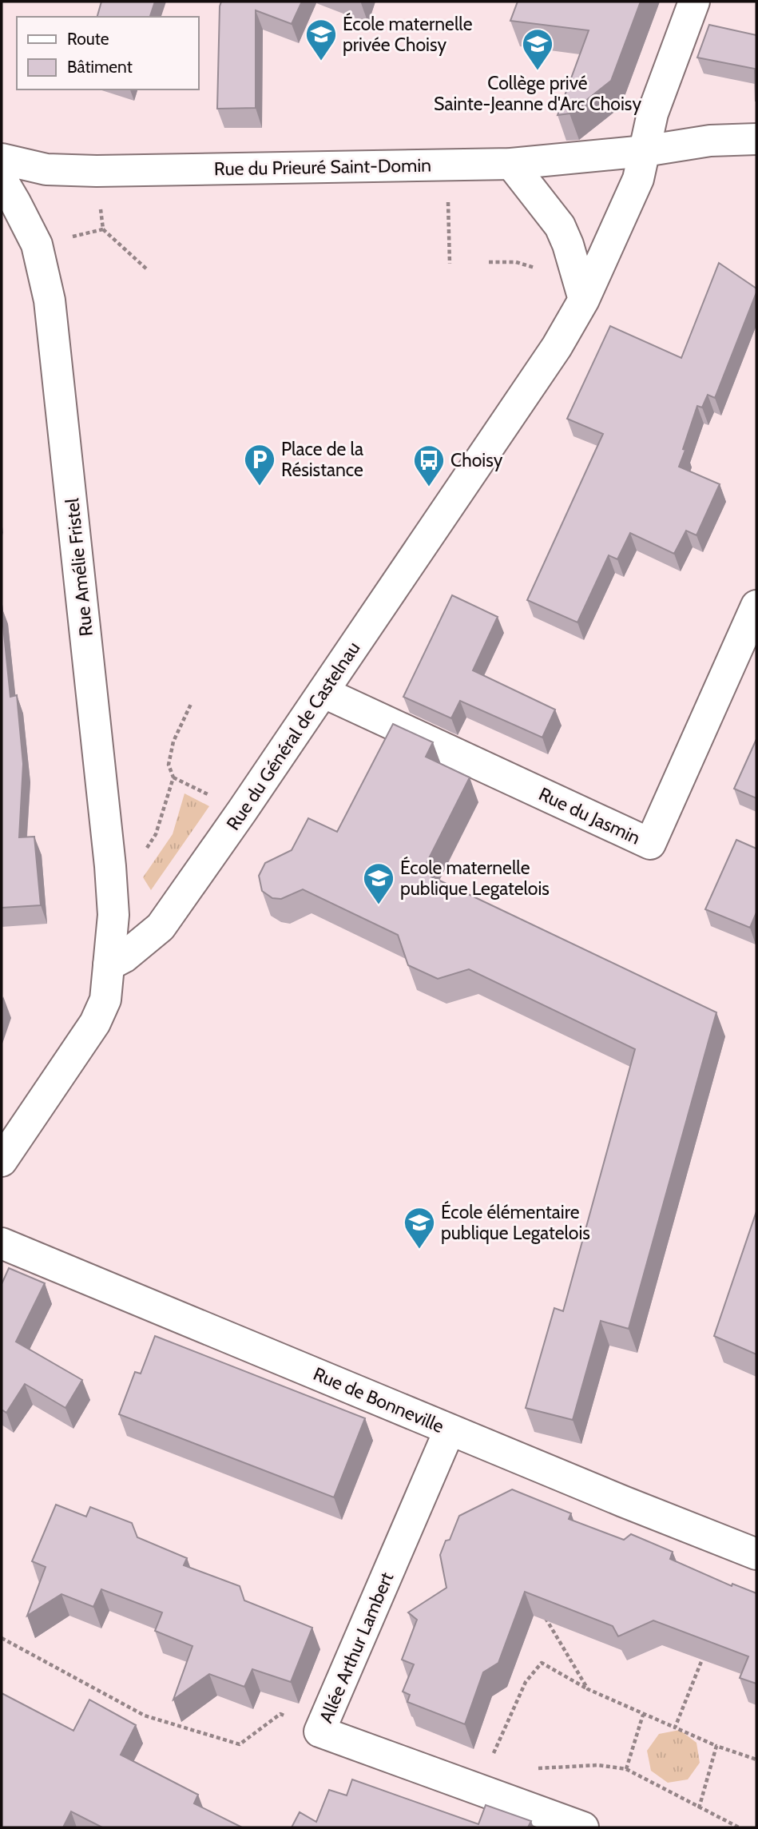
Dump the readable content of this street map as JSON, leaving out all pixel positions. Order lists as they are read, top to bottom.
{
  "streets": {
    "street": [
      "Rue du Prieuré Saint-Domin",
      "Rue Amélie Fristel",
      "Rue du Général de Castelnau",
      "Rue du Jasmin",
      "Rue de Bonneville",
      "Allée Arthur Lambert"
    ]
  },
  "crossings": [
    ["Rue du Prieuré Saint-Domin", "Rue du Général de Castelnau"],
    ["Rue Amélie Fristel", "Rue du Général de Castelnau"],
    ["Rue du Général de Castelnau", "Rue du Jasmin"],
    ["Rue de Bonneville", "Allée Arthur Lambert"]
  ],
  "places": {
    "school or university": [
      "École maternelle privée Choisy",
      "Collège privé Sainte-Jeanne d'Arc Choisy",
      "École maternelle publique Legatelois",
      "École élémentaire publique Legatelois"
    ],
    "parking": ["Place de la Résistance"],
    "bus stop": ["Choisy"]
  },
  "legend": ["Route", "Bâtiment"]
}
